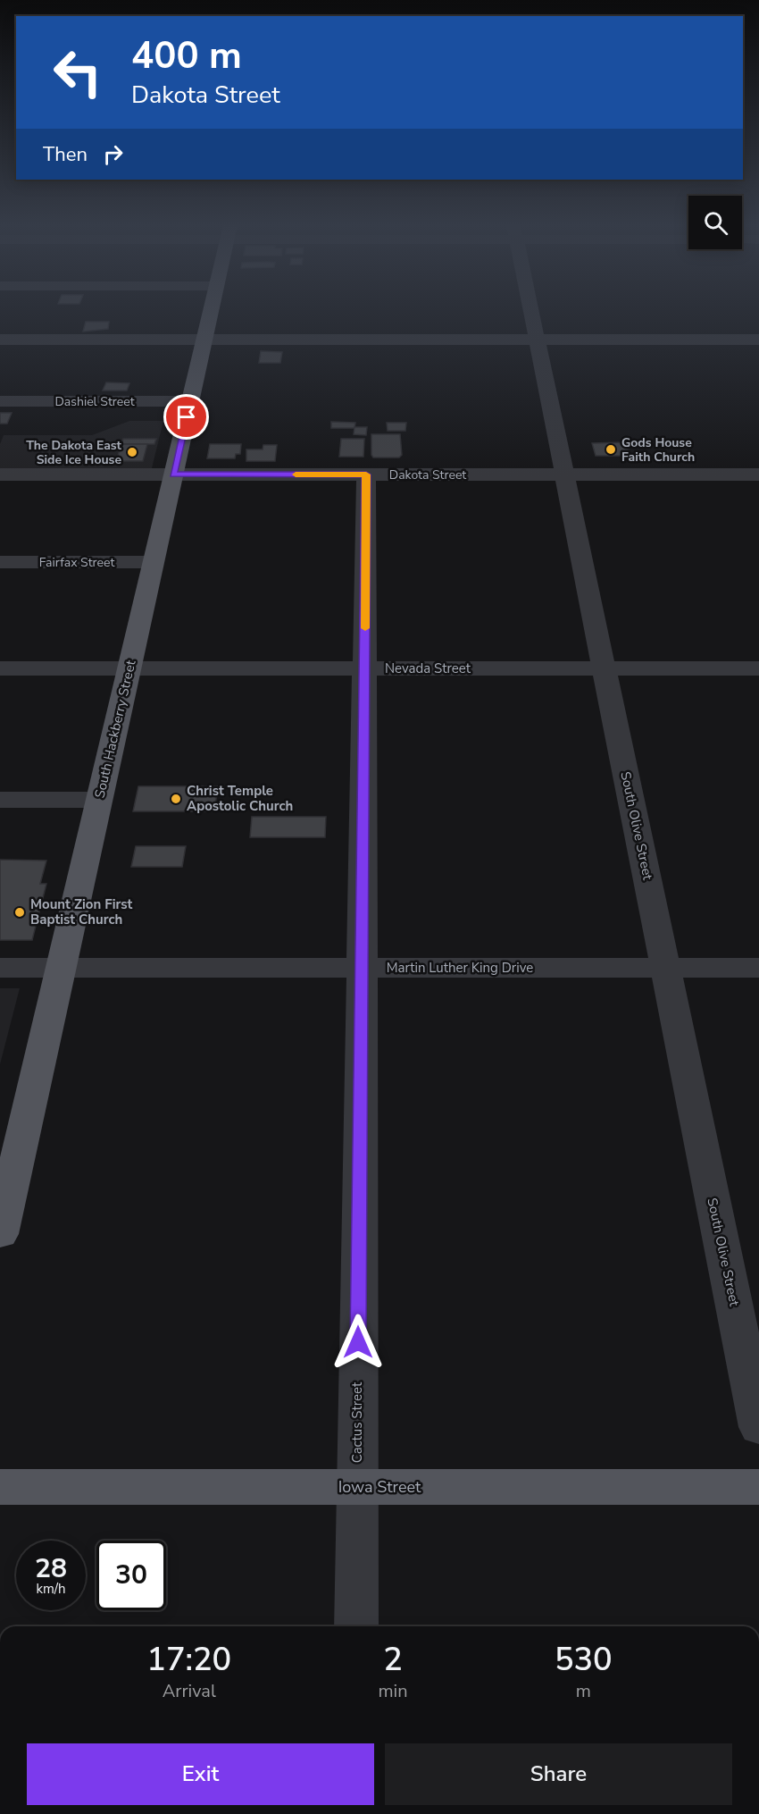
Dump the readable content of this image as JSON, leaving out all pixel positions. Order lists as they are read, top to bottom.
{
  "streets": {
    "main road": ["South Hackberry Street", "Iowa Street"],
    "street": [
      "Dashiel Street",
      "Dakota Street",
      "Fairfax Street",
      "Nevada Street",
      "South Olive Street",
      "Martin Luther King Drive",
      "Cactus Street"
    ]
  },
  "crossings": [
    ["Dashiel Street", "South Hackberry Street"],
    ["Dakota Street", "South Hackberry Street"],
    ["Dakota Street", "South Olive Street"],
    ["Dakota Street", "Cactus Street"],
    ["Fairfax Street", "South Hackberry Street"],
    ["Nevada Street", "South Hackberry Street"],
    ["Nevada Street", "South Olive Street"],
    ["Nevada Street", "Cactus Street"],
    ["South Hackberry Street", "Martin Luther King Drive"],
    ["South Olive Street", "Martin Luther King Drive"],
    ["Martin Luther King Drive", "Cactus Street"],
    ["Cactus Street", "Iowa Street"]
  ],
  "places": [
    "Gods House Faith Church",
    "The Dakota East Side Ice House",
    "Christ Temple Apostolic Church",
    "Mount Zion First Baptist Church"
  ],
  "page": {
    "turn": ["400 m", "Dakota Street"],
    "then": "Then",
    "speed": "28 km/h",
    "limit": "30",
    "eta": [
      "17:20",
      "Arrival",
      "2",
      "min",
      "530",
      "m"
    ],
    "buttons": ["Exit", "Share"]
  }
}
